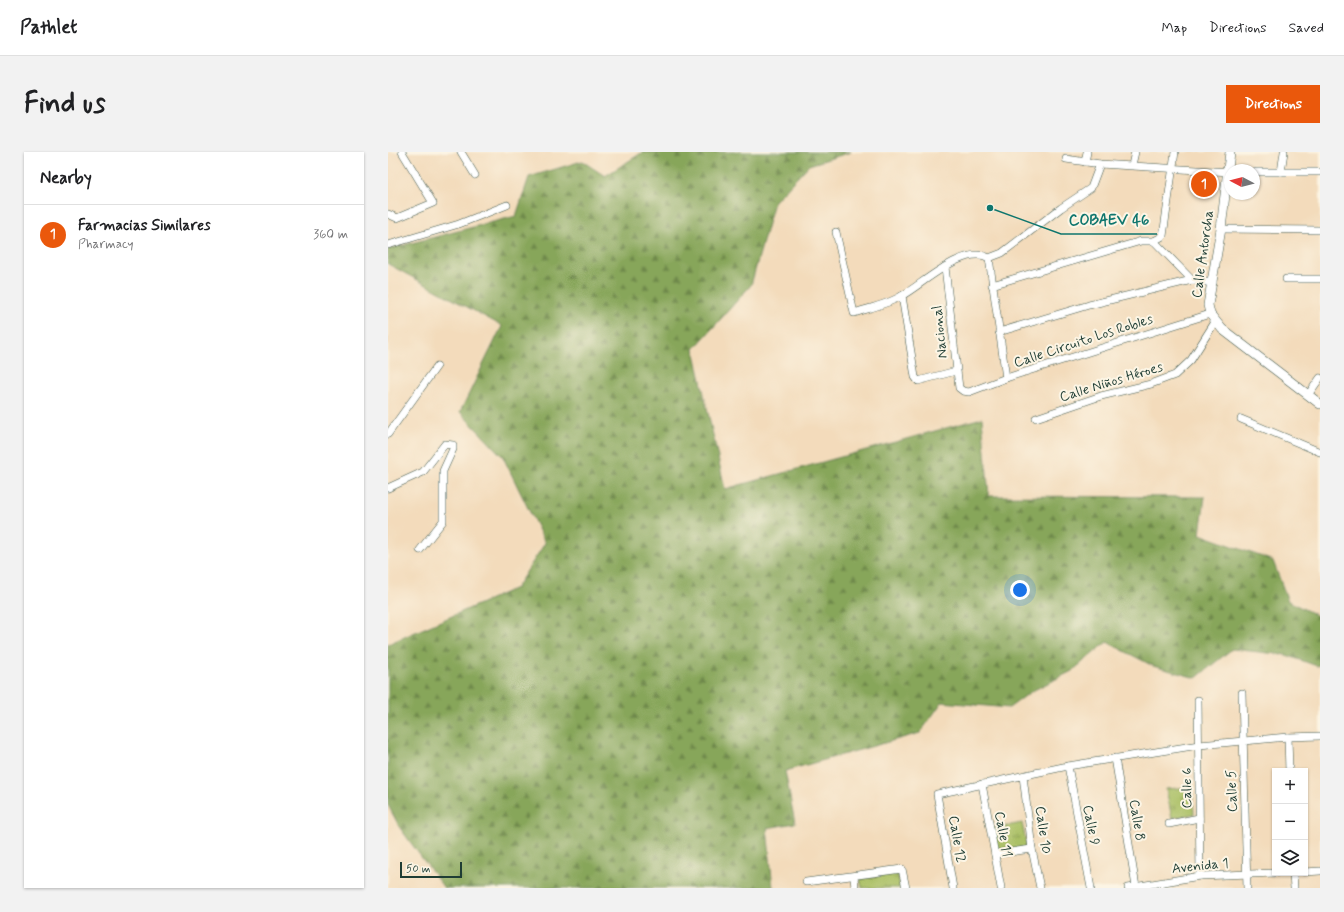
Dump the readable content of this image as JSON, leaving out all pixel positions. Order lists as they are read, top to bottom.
{
  "streets": {
    "street": [
      "Calle Antorcha",
      "Nacional",
      "Calle Circuito Los Robles",
      "Calle Niños Héroes",
      "Calle 6",
      "Calle 5",
      "Calle 8",
      "Calle 9",
      "Calle 10",
      "Calle 11",
      "Calle 12",
      "Avenida 1"
    ]
  },
  "crossings": [
    ["Calle Antorcha", "Calle Circuito Los Robles"],
    ["Calle Antorcha", "Calle Niños Héroes"],
    ["Nacional", "Calle Circuito Los Robles"],
    ["Calle Circuito Los Robles", "Calle Niños Héroes"],
    ["Calle 6", "Avenida 1"],
    ["Calle 5", "Avenida 1"],
    ["Calle 8", "Avenida 1"],
    ["Calle 11", "Calle 12"]
  ],
  "places": ["COBAEV 46"],
  "scale_bar": "50 m",
  "north": "left",
  "page": {
    "header": "Pathlet",
    "nav": ["Map", "Directions", "Saved"],
    "buttons": "Directions",
    "title": "Find us",
    "heading": "Nearby",
    "pins": "1",
    "list": [
      {
        "mark": "1",
        "name": "Farmacias Similares",
        "note": "Pharmacy",
        "value": "360 m"
      }
    ],
    "map_buttons": ["+", "−"],
    "scale": "50 m"
  }
}
